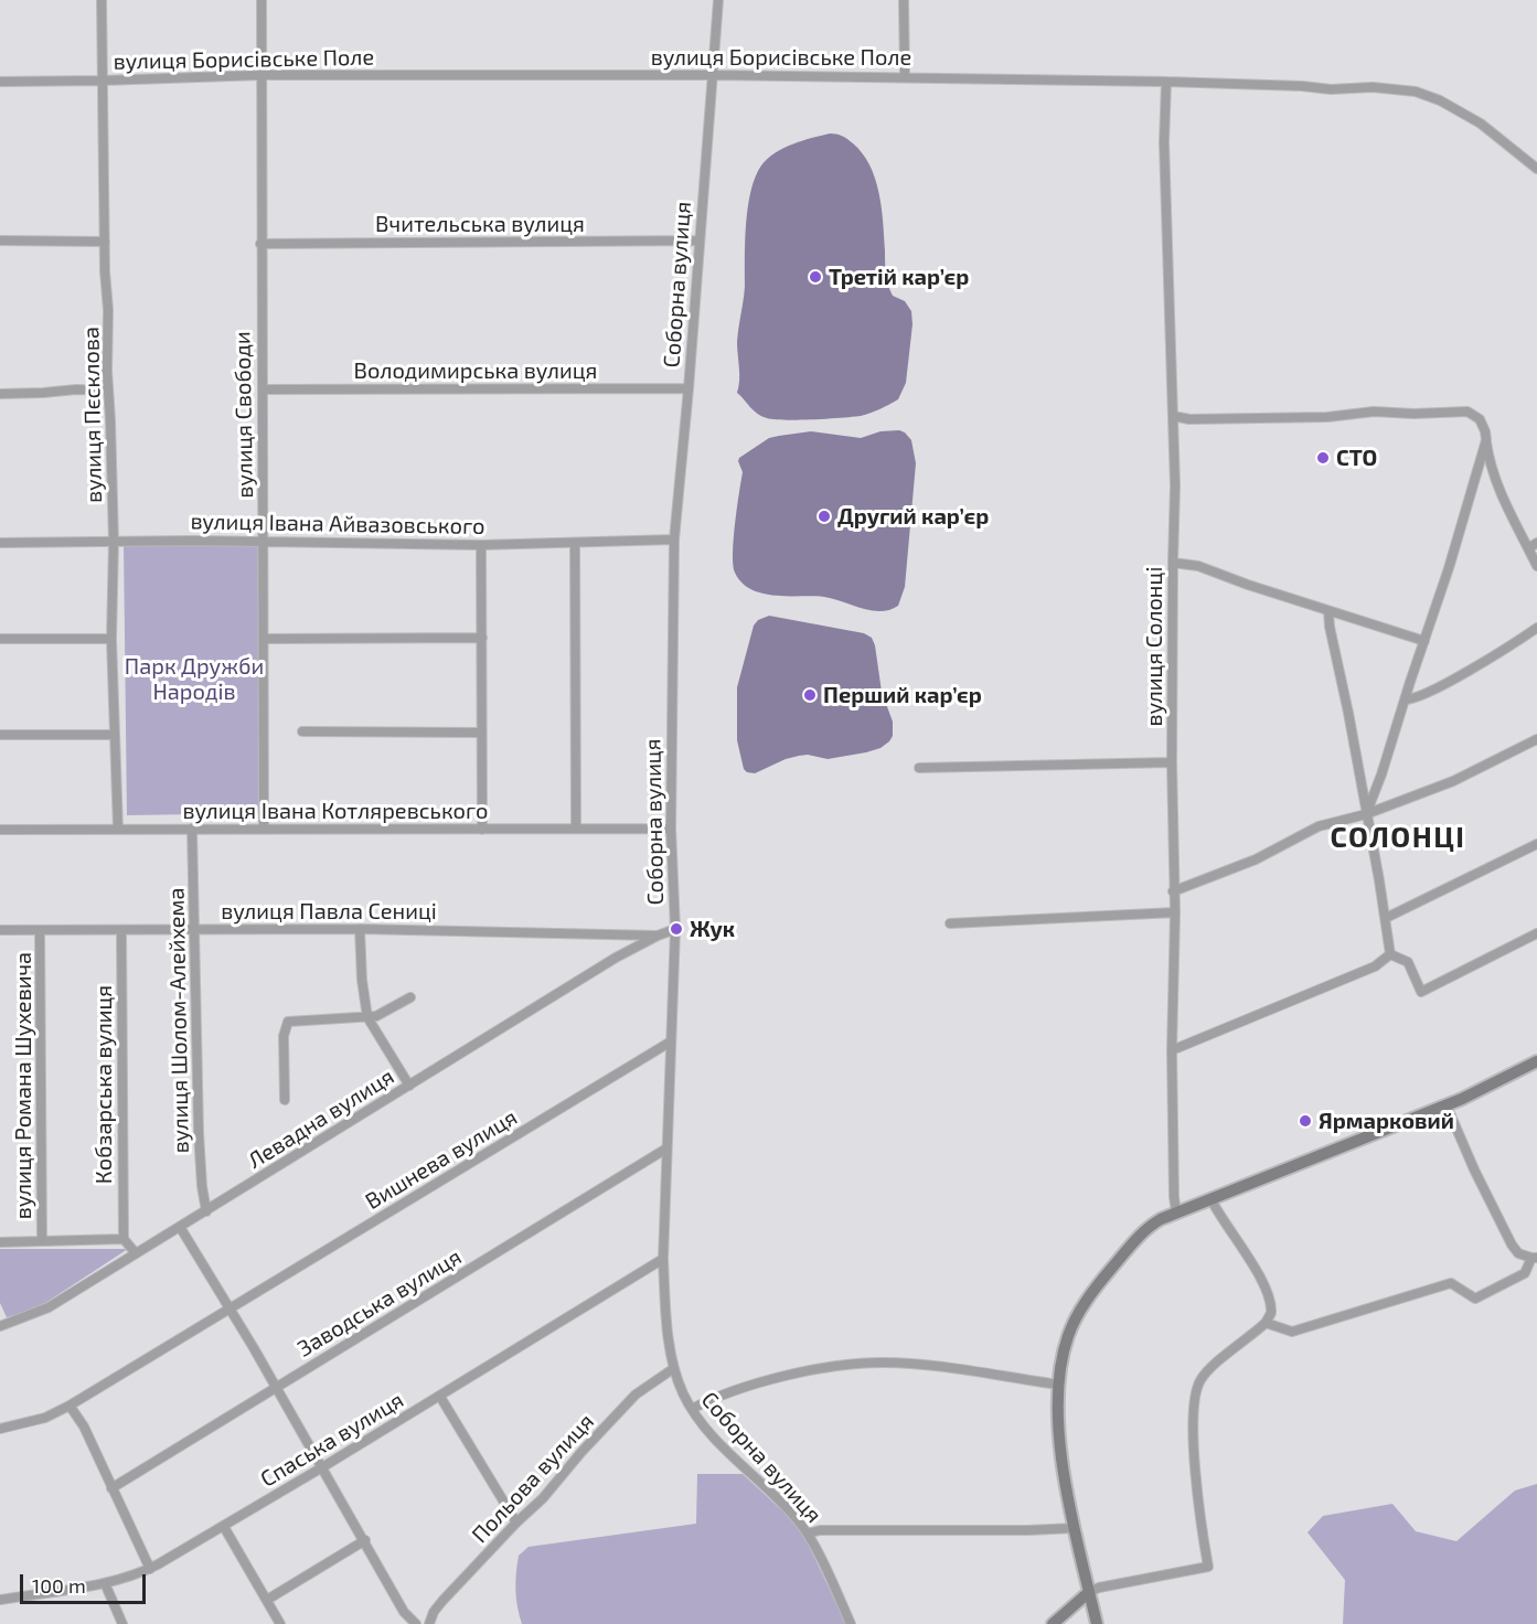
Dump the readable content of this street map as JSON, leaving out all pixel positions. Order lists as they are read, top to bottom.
{
  "streets": {
    "street": [
      "вулиця Борисівське Поле",
      "Вчительська вулиця",
      "Соборна вулиця",
      "Володимирська вулиця",
      "вулиця Пєсклова",
      "вулиця Свободи",
      "вулиця Івана Айвазовського",
      "вулиця Солонці",
      "вулиця Івана Котляревського",
      "вулиця Павла Сениці",
      "вулиця Шолом-Алейхема",
      "Кобзарська вулиця",
      "вулиця Романа Шухевича",
      "Левадна вулиця",
      "Вишнева вулиця",
      "Заводська вулиця",
      "Спаська вулиця",
      "Польова вулиця"
    ]
  },
  "crossings": [
    ["вулиця Борисівське Поле", "Соборна вулиця"],
    ["вулиця Борисівське Поле", "вулиця Пєсклова"],
    ["вулиця Борисівське Поле", "вулиця Свободи"],
    ["вулиця Борисівське Поле", "вулиця Солонці"],
    ["Вчительська вулиця", "Соборна вулиця"],
    ["Вчительська вулиця", "вулиця Свободи"],
    ["Соборна вулиця", "Володимирська вулиця"],
    ["Соборна вулиця", "вулиця Івана Айвазовського"],
    ["Соборна вулиця", "вулиця Івана Котляревського"],
    ["Соборна вулиця", "Вишнева вулиця"],
    ["Соборна вулиця", "Заводська вулиця"],
    ["Соборна вулиця", "Спаська вулиця"],
    ["Соборна вулиця", "Польова вулиця"],
    ["Володимирська вулиця", "вулиця Свободи"],
    ["вулиця Пєсклова", "вулиця Івана Айвазовського"],
    ["вулиця Пєсклова", "вулиця Івана Котляревського"],
    ["вулиця Свободи", "вулиця Івана Айвазовського"],
    ["вулиця Свободи", "вулиця Івана Котляревського"],
    ["вулиця Івана Котляревського", "вулиця Шолом-Алейхема"],
    ["вулиця Павла Сениці", "вулиця Шолом-Алейхема"],
    ["вулиця Павла Сениці", "Кобзарська вулиця"],
    ["вулиця Павла Сениці", "вулиця Романа Шухевича"],
    ["вулиця Павла Сениці", "Левадна вулиця"],
    ["вулиця Шолом-Алейхема", "Левадна вулиця"]
  ],
  "districts": ["СОЛОНЦІ"],
  "parks": ["Парк Дружби Народів"],
  "places": [
    "Третій кар’єр",
    "СТО",
    "Другий кар’єр",
    "Перший кар’єр",
    "Жук",
    "Ярмарковий"
  ],
  "scale_bar": "100 m"
}
